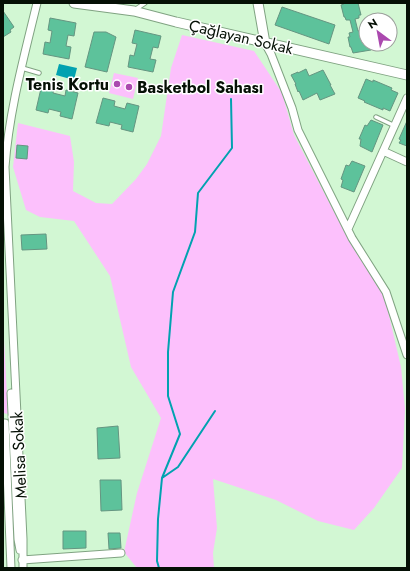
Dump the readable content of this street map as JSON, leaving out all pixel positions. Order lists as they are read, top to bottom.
{
  "streets": {
    "street": ["Çağlayan Sokak", "Melisa Sokak"]
  },
  "places": ["Tenis Kortu", "Basketbol Sahası"],
  "north": "top left"
}
